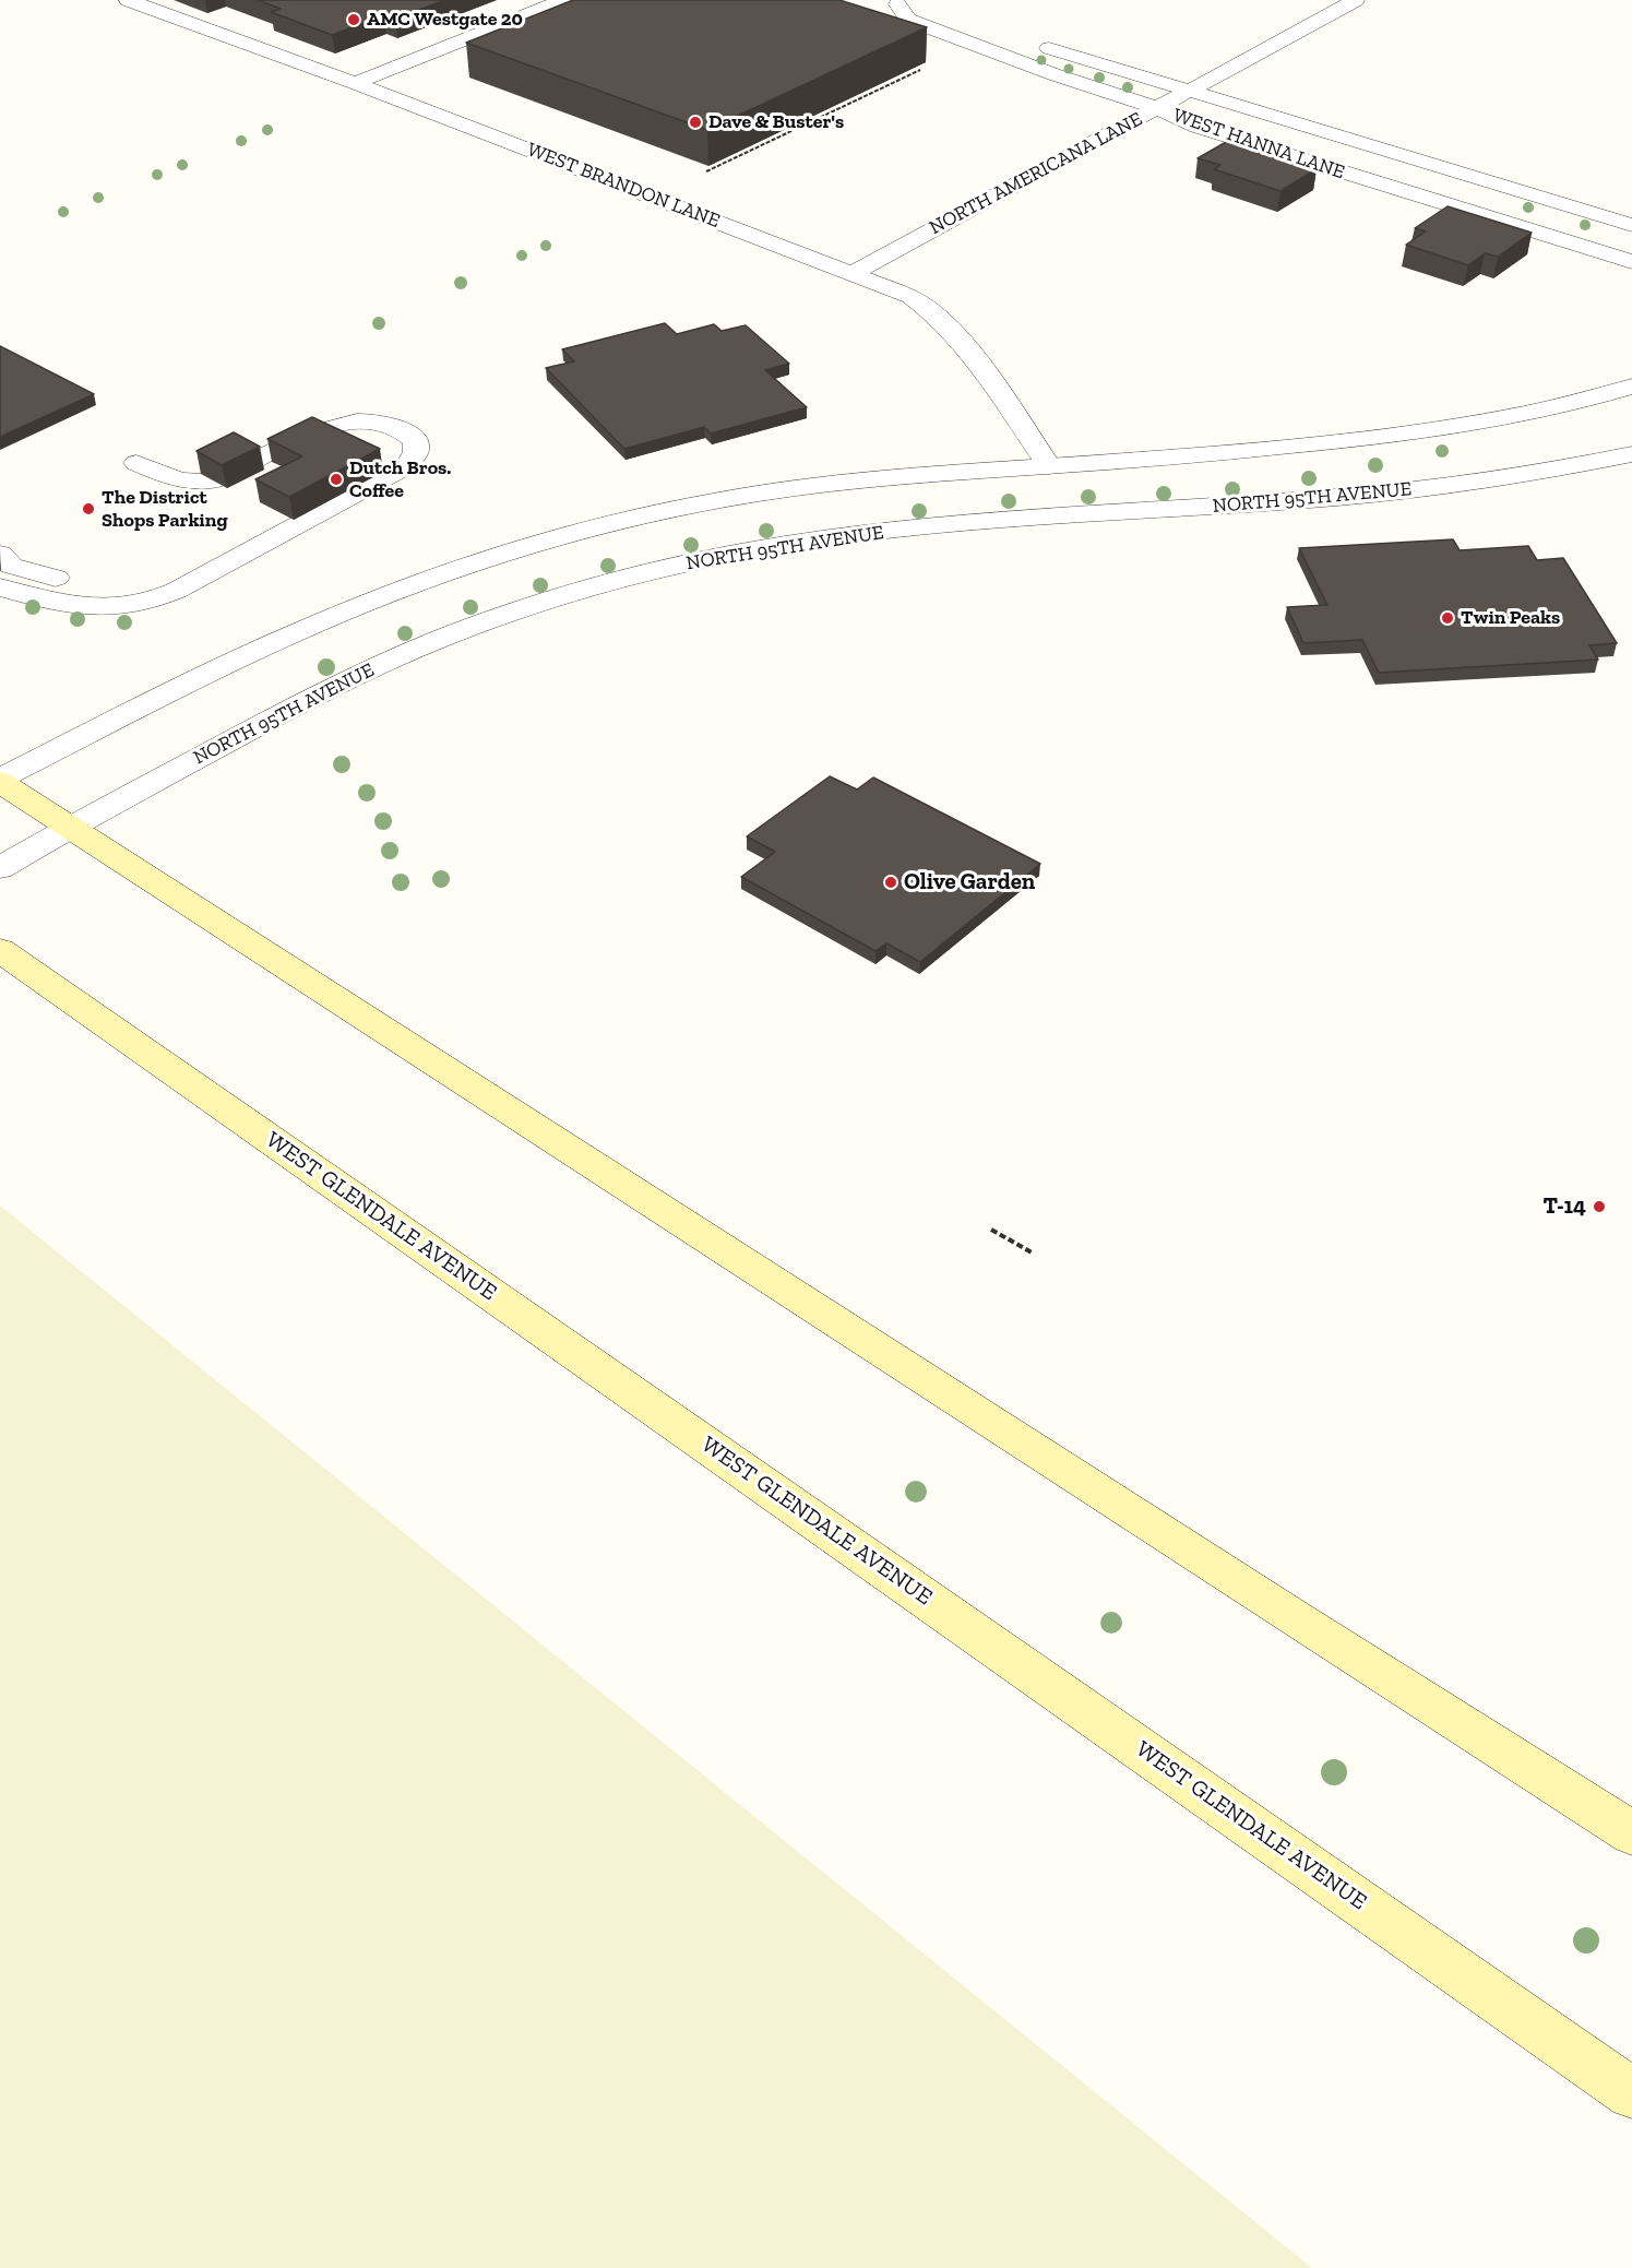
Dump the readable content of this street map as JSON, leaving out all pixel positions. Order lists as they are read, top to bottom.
{
  "streets": {
    "main road": ["WEST GLENDALE AVENUE"],
    "street": [
      "WEST HANNA LANE",
      "NORTH AMERICANA LANE",
      "WEST BRANDON LANE",
      "NORTH 95TH AVENUE"
    ]
  },
  "crossings": [
    ["WEST HANNA LANE", "NORTH AMERICANA LANE"],
    ["NORTH AMERICANA LANE", "WEST BRANDON LANE"]
  ],
  "places": [
    "AMC Westgate 20",
    "Dave & Buster's",
    "Dutch Bros. Coffee",
    "The District Shops Parking",
    "Twin Peaks",
    "Olive Garden",
    "T-14"
  ]
}
